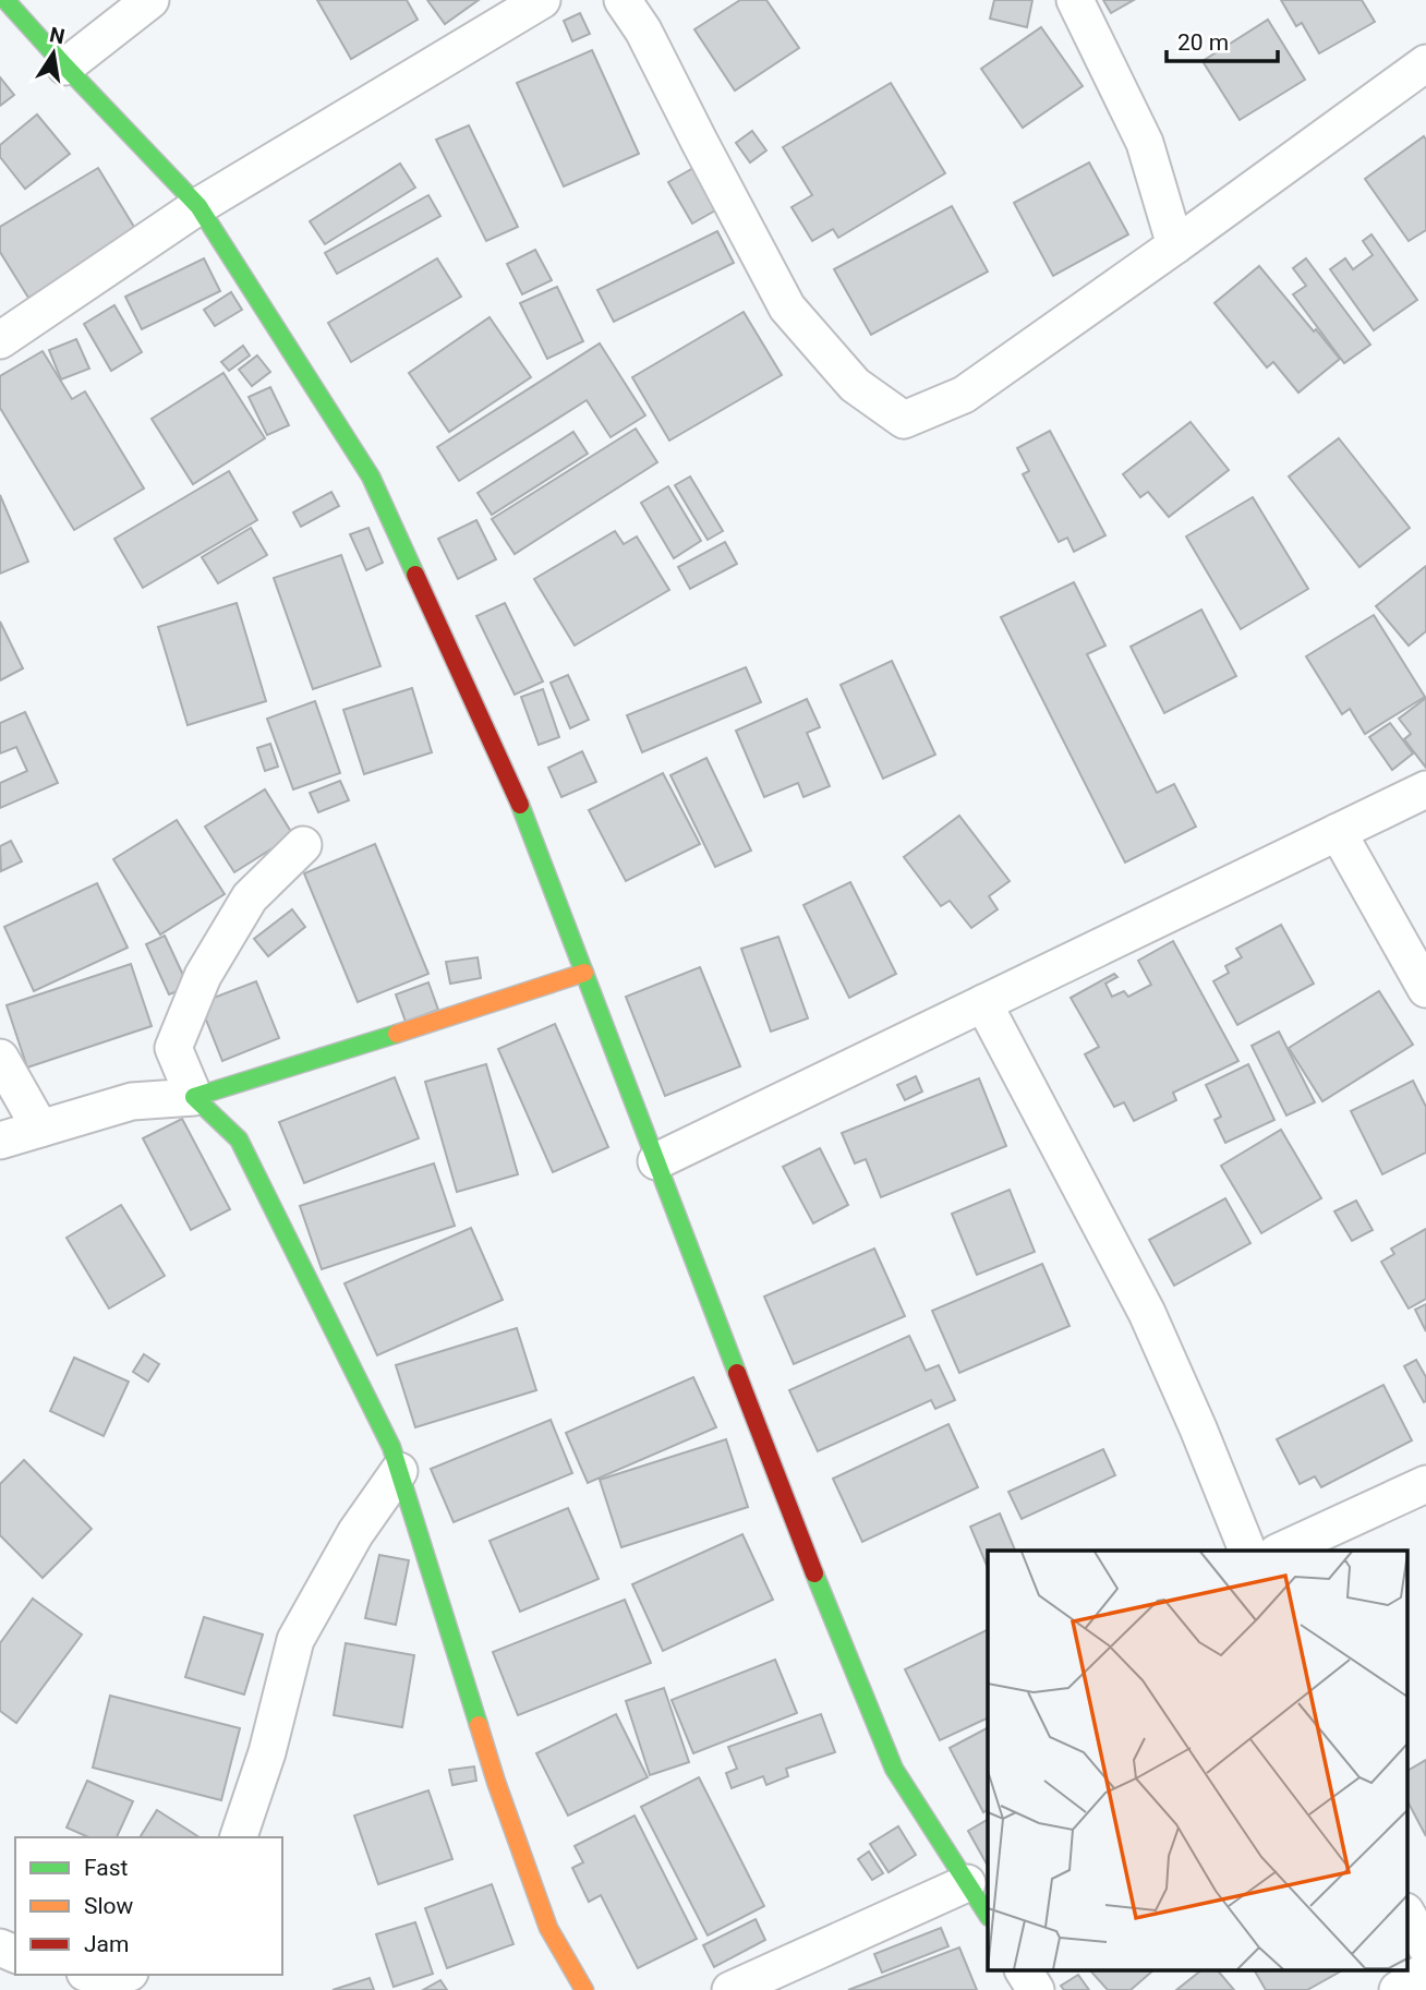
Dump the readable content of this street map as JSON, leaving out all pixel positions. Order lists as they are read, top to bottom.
{
  "legend": ["Fast", "Slow", "Jam"],
  "scale_bar": "20 m",
  "north": "top"
}
